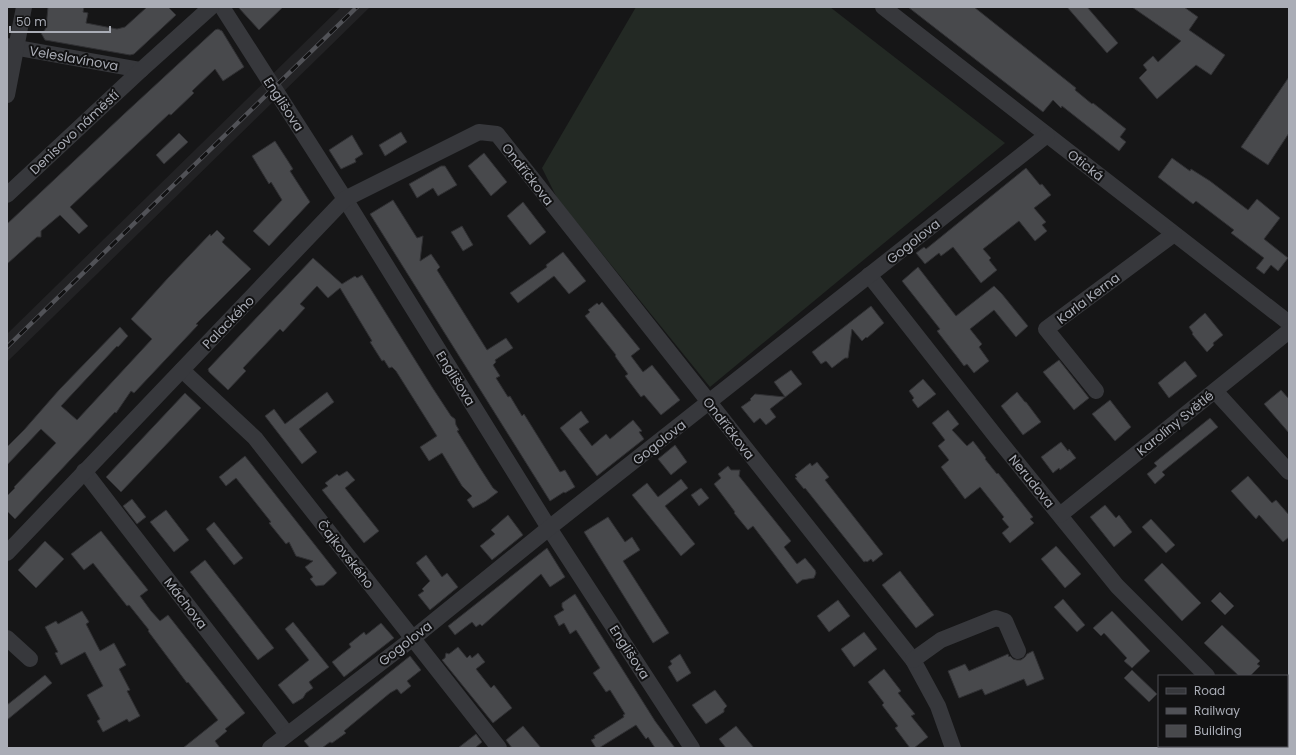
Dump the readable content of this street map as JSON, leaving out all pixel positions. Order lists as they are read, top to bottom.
{
  "streets": {
    "street": [
      "Veleslavínova",
      "Englišova",
      "Denisovo náměstí",
      "Otická",
      "Ondříčkova",
      "Gogolova",
      "Karla Kerna",
      "Palackého",
      "Karolíny Světlé",
      "Nerudova",
      "Čajkovského",
      "Máchova"
    ]
  },
  "crossings": [
    ["Veleslavínova", "Denisovo náměstí"],
    ["Englišova", "Gogolova"],
    ["Englišova", "Palackého"],
    ["Otická", "Gogolova"],
    ["Otická", "Karla Kerna"],
    ["Ondříčkova", "Gogolova"],
    ["Ondříčkova", "Palackého"],
    ["Gogolova", "Nerudova"],
    ["Gogolova", "Čajkovského"],
    ["Gogolova", "Máchova"],
    ["Palackého", "Čajkovského"],
    ["Palackého", "Máchova"],
    ["Karolíny Světlé", "Nerudova"]
  ],
  "legend": ["Road", "Railway", "Building"],
  "scale_bar": "50 m"
}
